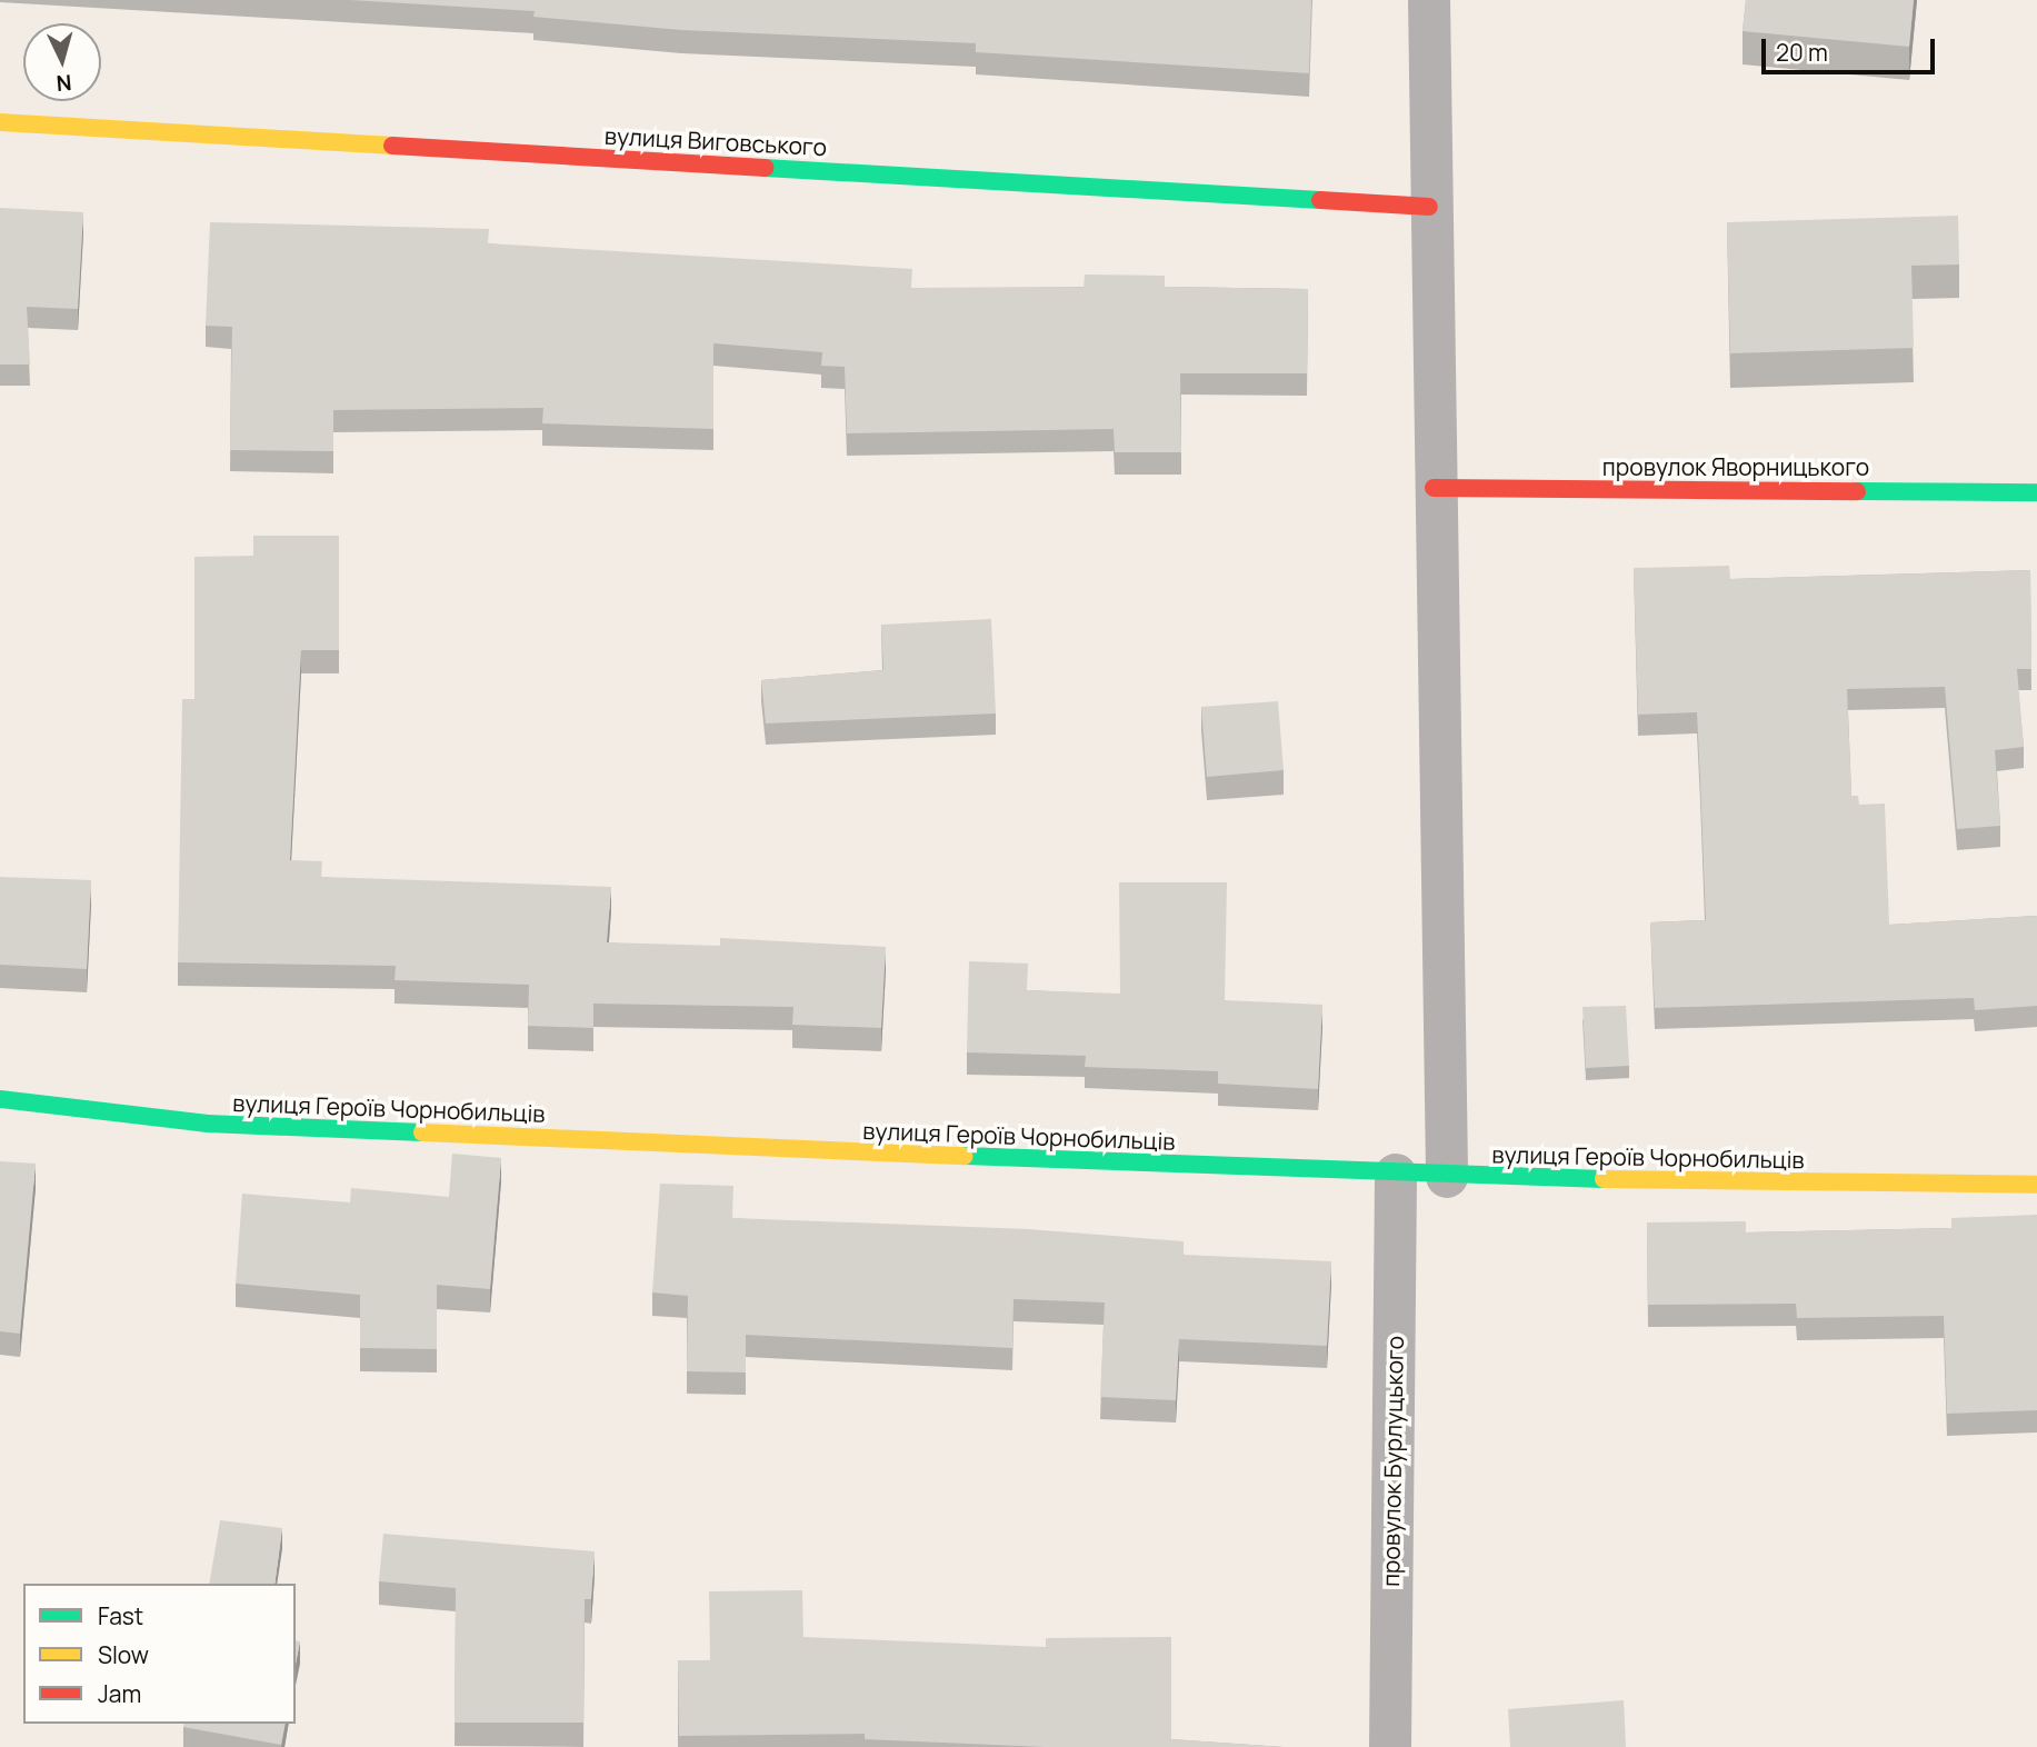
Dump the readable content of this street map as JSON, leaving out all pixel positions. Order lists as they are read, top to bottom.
{
  "streets": {
    "street": [
      "вулиця Виговського",
      "провулок Яворницького",
      "вулиця Героїв Чорнобильців",
      "провулок Бурлуцького"
    ]
  },
  "crossings": [
    ["вулиця Героїв Чорнобильців", "провулок Бурлуцького"]
  ],
  "legend": ["Fast", "Slow", "Jam"],
  "scale_bar": "20 m",
  "north": "bottom"
}
